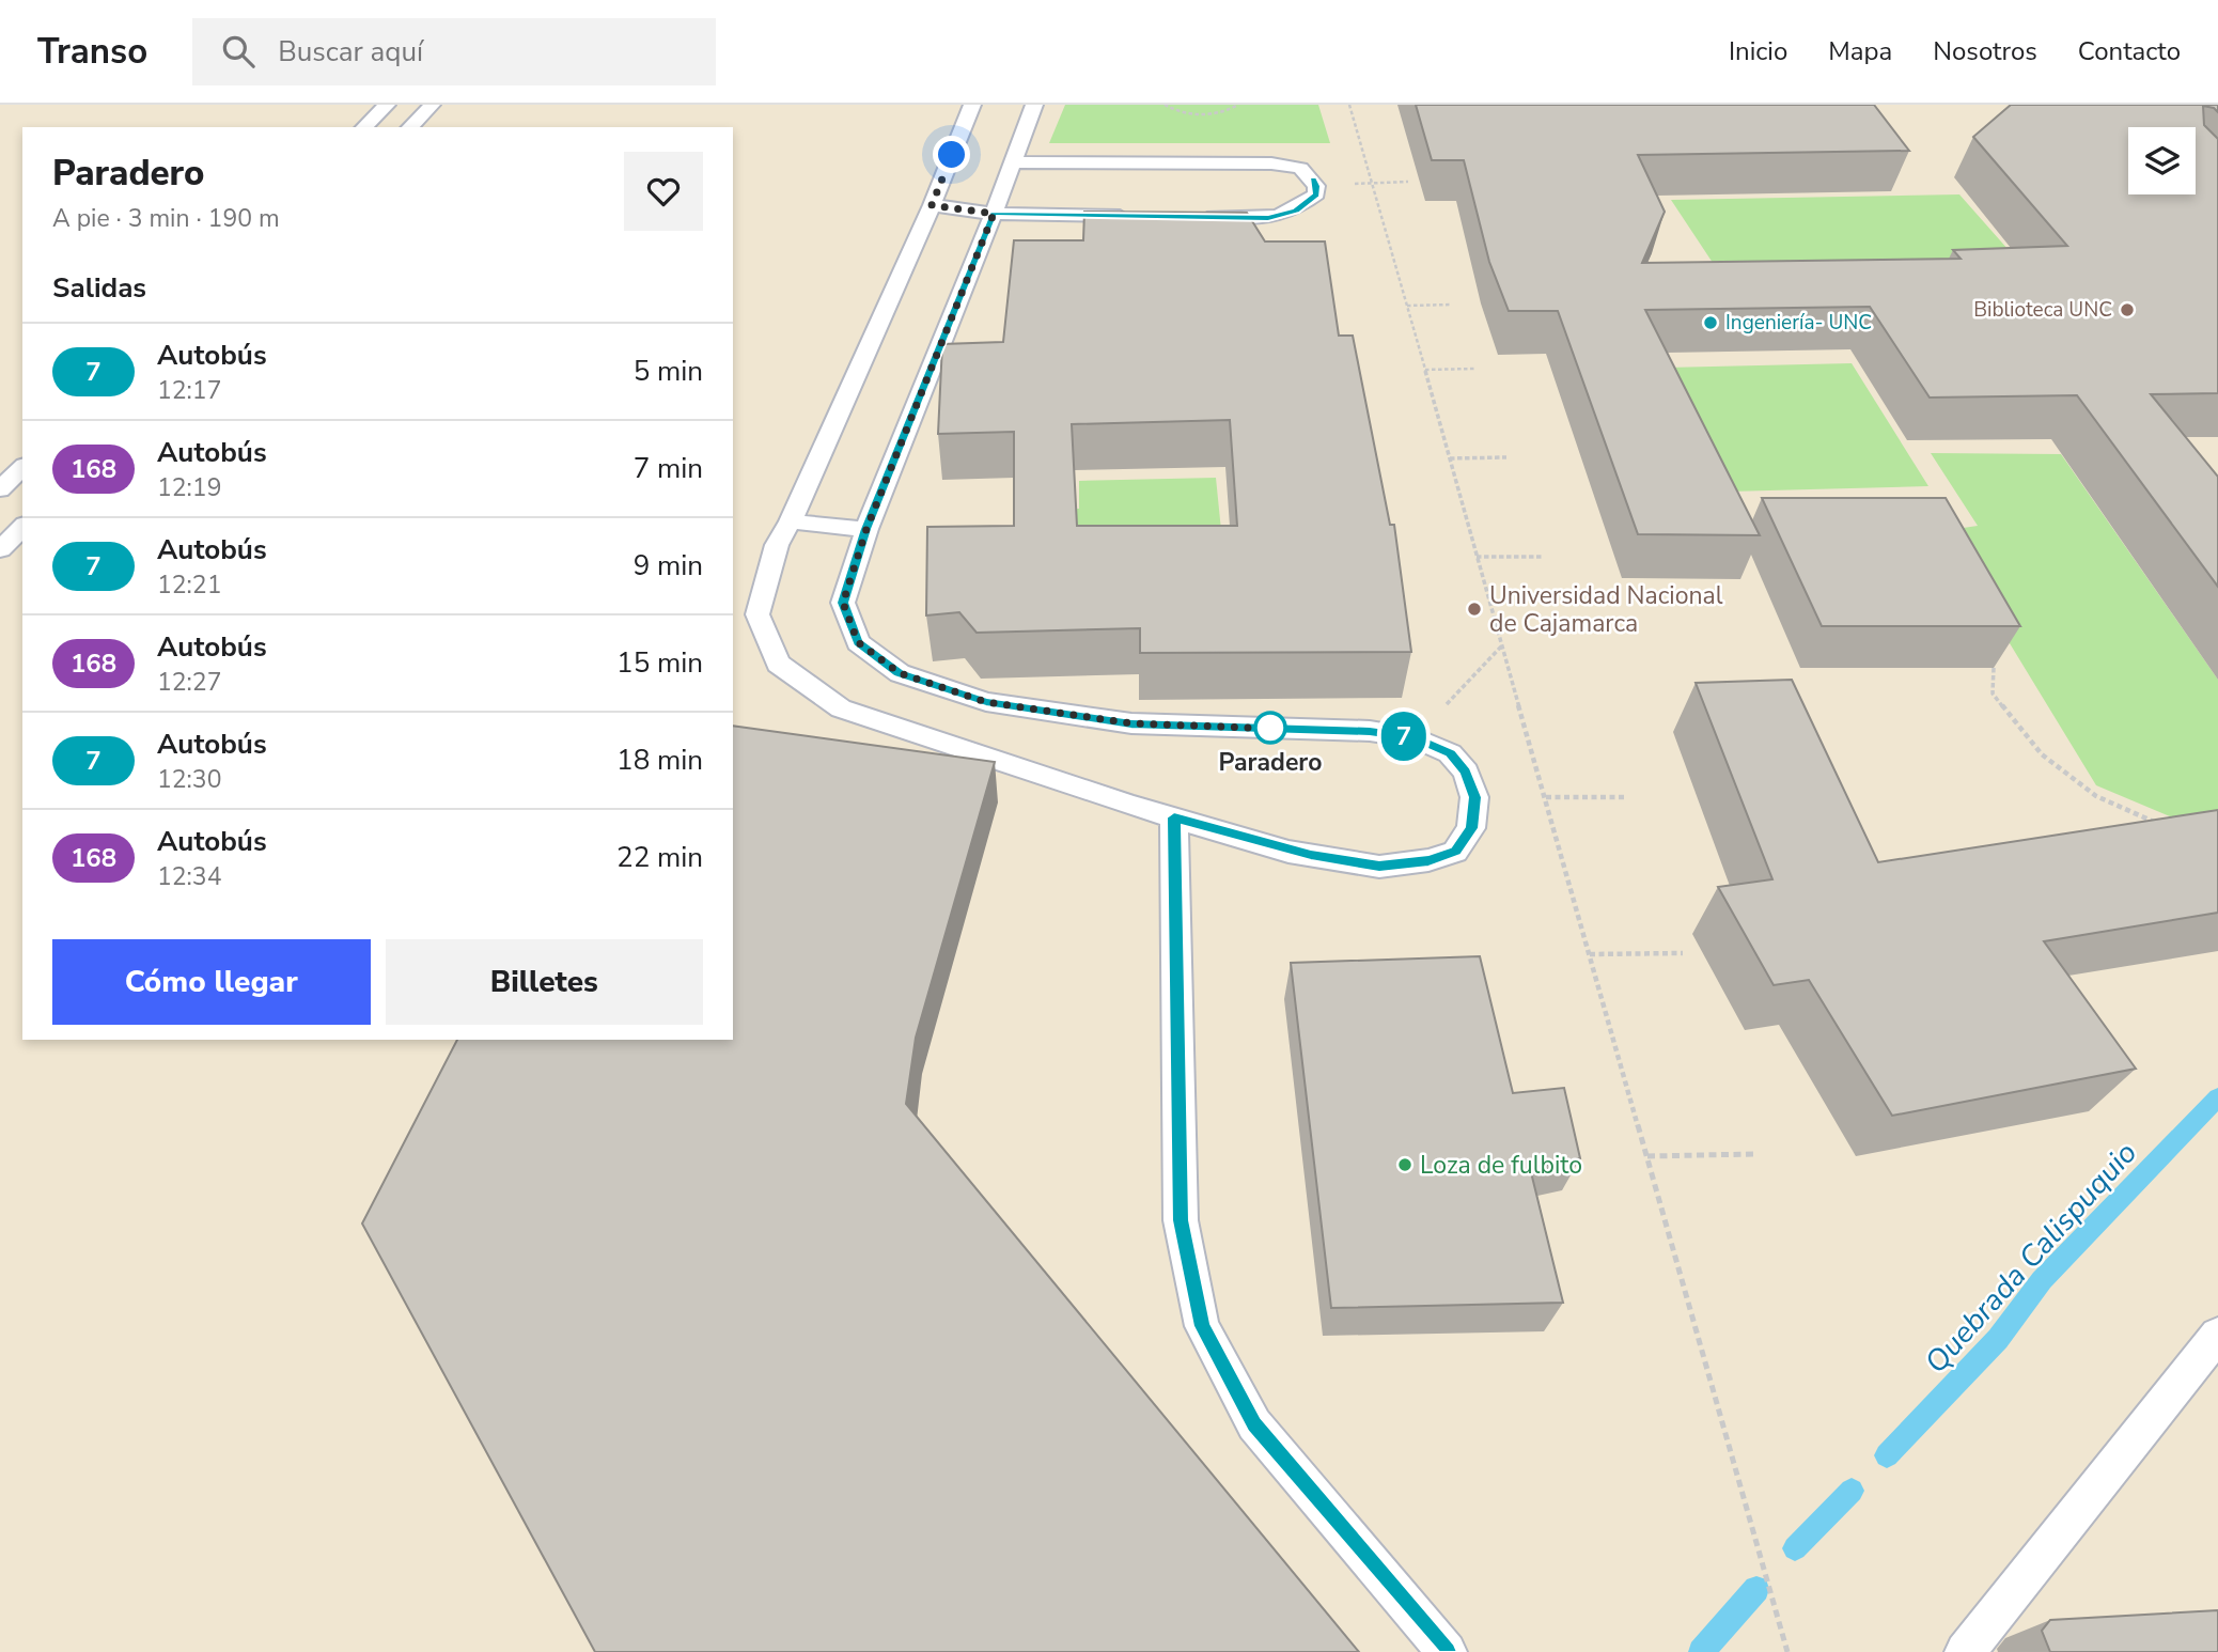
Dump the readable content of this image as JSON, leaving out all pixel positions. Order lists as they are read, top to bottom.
{
  "water": ["Quebrada Calispuquio"],
  "places": [
    "Biblioteca UNC",
    "Ingeniería- UNC",
    "Universidad Nacional de Cajamarca",
    "Paradero",
    "Loza de fulbito"
  ],
  "lines": ["bus line 7"],
  "page": {
    "header": "Transo",
    "search": "Buscar aquí",
    "nav": [
      "Inicio",
      "Mapa",
      "Nosotros",
      "Contacto"
    ],
    "on_map": "7",
    "heading": [
      ["Paradero", "A pie · 3 min · 190 m"],
      "Salidas"
    ],
    "list": [
      {
        "mark": "7",
        "name": "Autobús",
        "note": "12:17",
        "value": "5 min"
      },
      {
        "mark": "168",
        "name": "Autobús",
        "note": "12:19",
        "value": "7 min"
      },
      {
        "mark": "7",
        "name": "Autobús",
        "note": "12:21",
        "value": "9 min"
      },
      {
        "mark": "168",
        "name": "Autobús",
        "note": "12:27",
        "value": "15 min"
      },
      {
        "mark": "7",
        "name": "Autobús",
        "note": "12:30",
        "value": "18 min"
      },
      {
        "mark": "168",
        "name": "Autobús",
        "note": "12:34",
        "value": "22 min"
      }
    ],
    "buttons": ["Cómo llegar", "Billetes"]
  }
}
